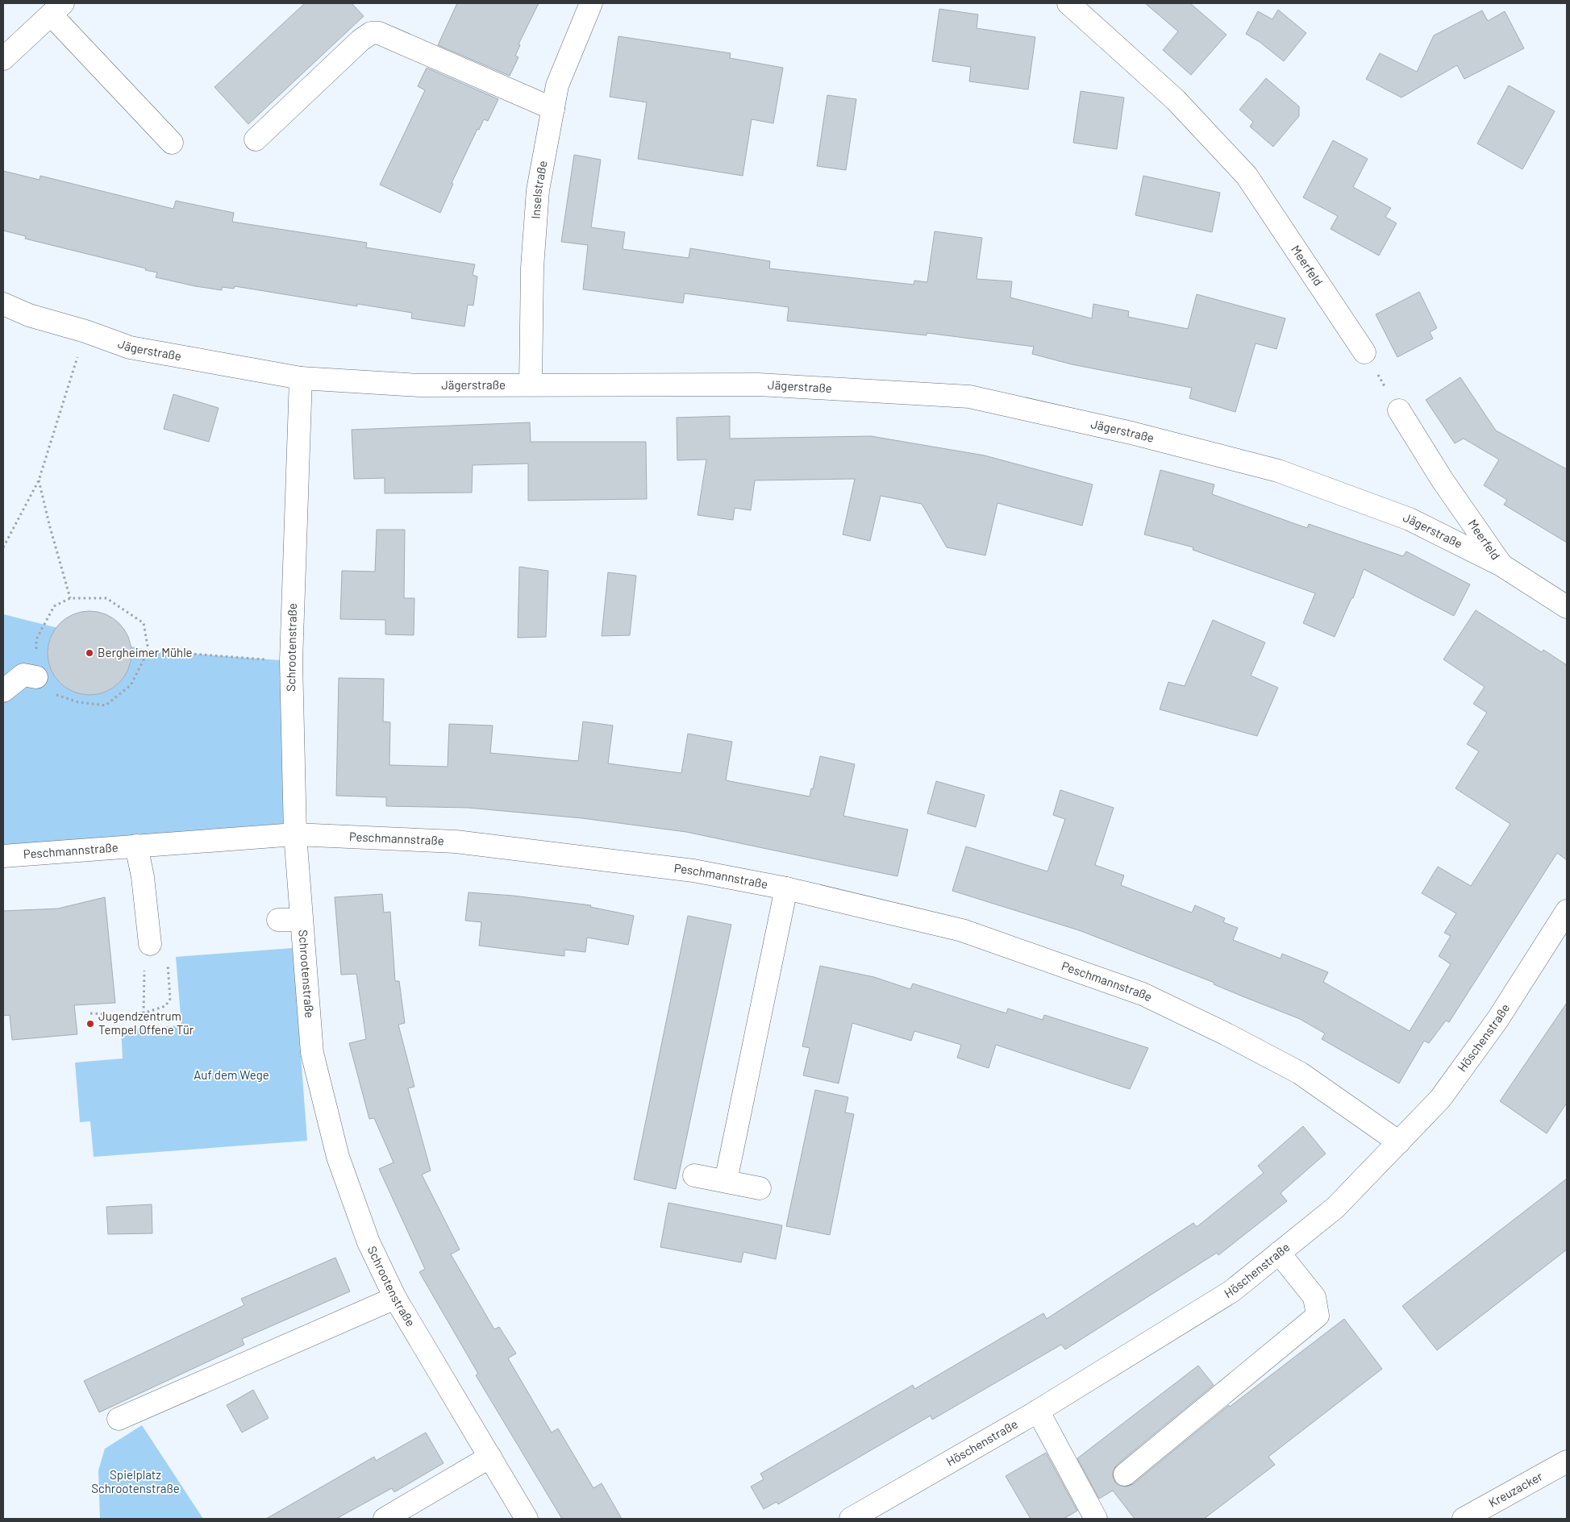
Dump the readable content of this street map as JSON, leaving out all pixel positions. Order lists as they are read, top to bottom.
{
  "streets": {
    "street": [
      "Inselstraße",
      "Meerfeld",
      "Jägerstraße",
      "Schrootenstraße",
      "Peschmannstraße",
      "Höschenstraße",
      "Kreuzacker"
    ]
  },
  "crossings": [
    ["Inselstraße", "Jägerstraße"],
    ["Meerfeld", "Jägerstraße"],
    ["Jägerstraße", "Schrootenstraße"],
    ["Schrootenstraße", "Peschmannstraße"],
    ["Peschmannstraße", "Höschenstraße"]
  ],
  "parks": ["Auf dem Wege", "Spielplatz Schrootenstraße"],
  "places": ["Bergheimer Mühle", "Jugendzentrum Tempel Offene Tür"]
}
